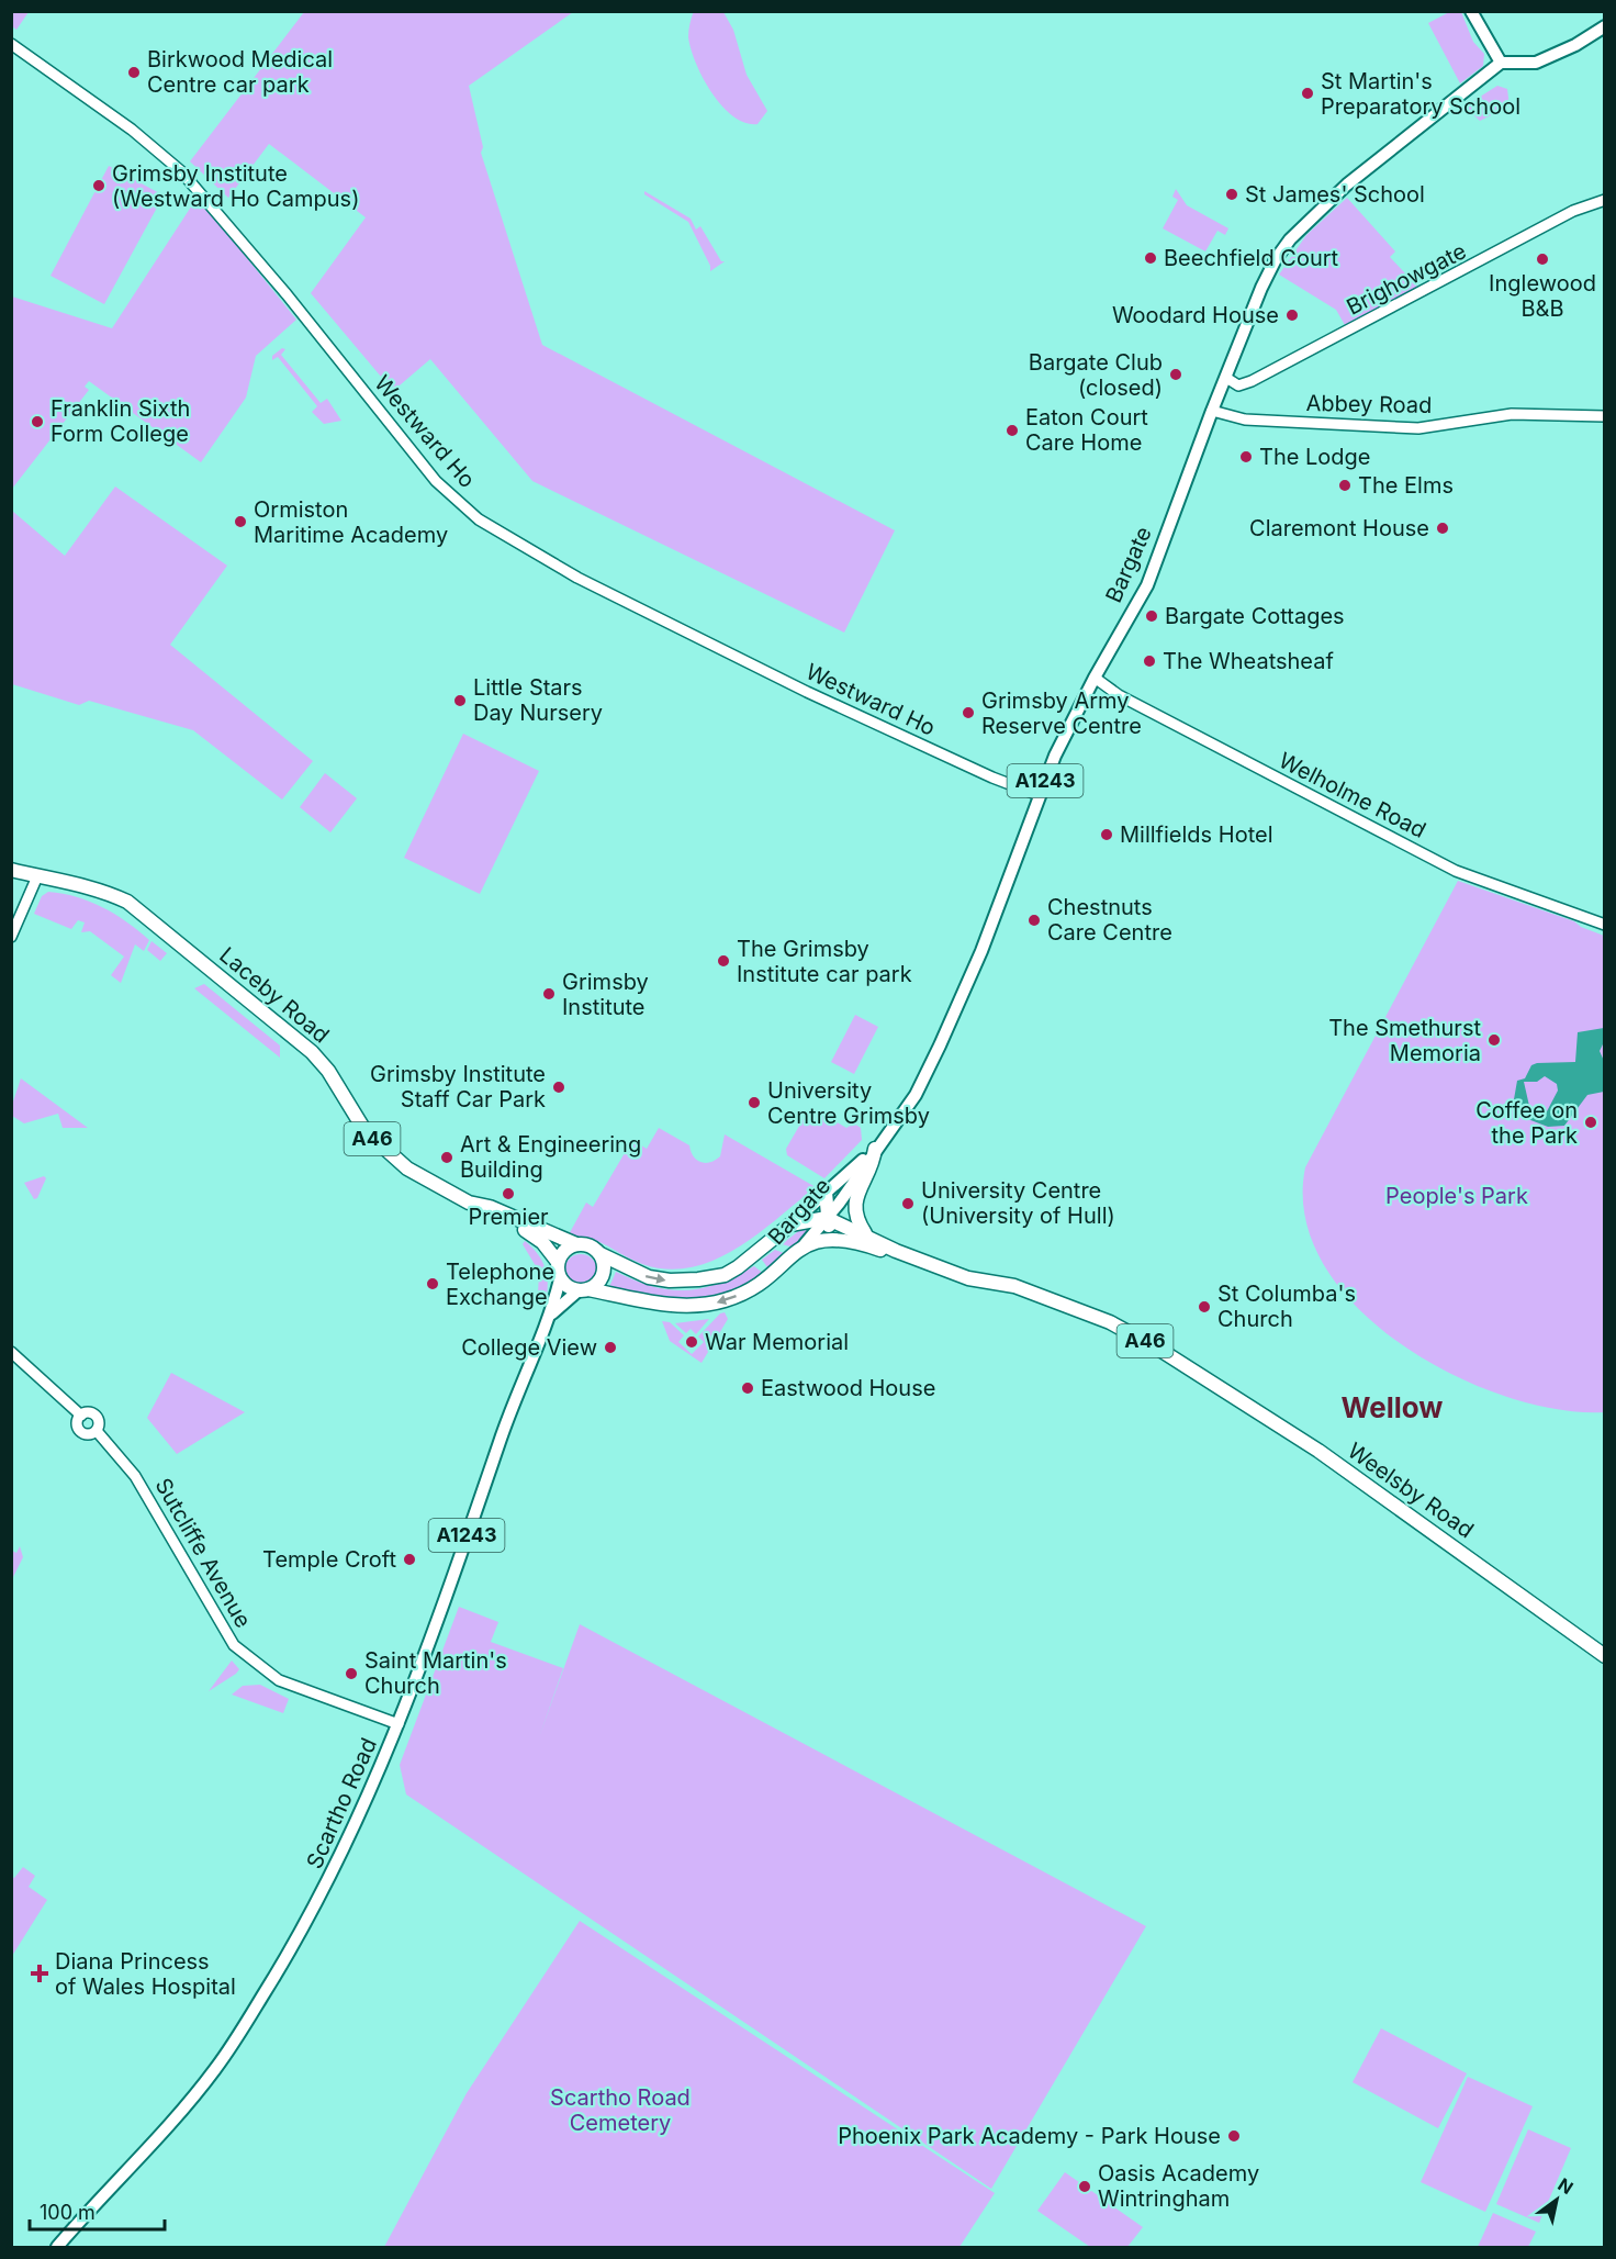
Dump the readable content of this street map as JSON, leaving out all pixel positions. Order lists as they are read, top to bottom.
{
  "streets": {
    "highway": [
      "Bargate",
      "Laceby Road",
      "A46",
      "Weelsby Road"
    ],
    "main road": ["A1243", "Scartho Road"],
    "street": [
      "Brighowgate",
      "Abbey Road",
      "Westward Ho",
      "Welholme Road",
      "Sutcliffe Avenue"
    ]
  },
  "crossings": [
    ["Brighowgate", "Bargate"],
    ["Abbey Road", "Bargate"],
    ["Westward Ho", "Bargate"],
    ["Bargate", "Welholme Road"],
    ["Bargate", "Laceby Road"],
    ["Bargate", "A46"],
    ["Bargate", "Weelsby Road"],
    ["Bargate", "Scartho Road"],
    ["Laceby Road", "A46"],
    ["Laceby Road", "Scartho Road"],
    ["A46", "Scartho Road"],
    ["Sutcliffe Avenue", "Scartho Road"]
  ],
  "districts": ["Wellow"],
  "parks": ["People's Park", "Scartho Road Cemetery"],
  "places": {
    "other": [
      "Birkwood Medical Centre car park",
      "St Martin's Preparatory School",
      "Grimsby Institute (Westward Ho Campus)",
      "St James' School",
      "Beechfield Court",
      "Inglewood B&B",
      "Woodard House",
      "Bargate Club (closed)",
      "Franklin Sixth Form College",
      "Eaton Court Care Home",
      "The Lodge",
      "The Elms",
      "Ormiston Maritime Academy",
      "Claremont House",
      "Bargate Cottages",
      "The Wheatsheaf",
      "Little Stars Day Nursery",
      "Grimsby Army Reserve Centre",
      "Millfields Hotel",
      "Chestnuts Care Centre",
      "The Grimsby Institute car park",
      "Grimsby Institute",
      "The Smethurst Memoria",
      "Grimsby Institute Staff Car Park",
      "University Centre Grimsby",
      "Coffee on the Park",
      "Art & Engineering Building",
      "Premier",
      "University Centre (University of Hull)",
      "Telephone Exchange",
      "St Columba's Church",
      "War Memorial",
      "College View",
      "Eastwood House",
      "Temple Croft",
      "Saint Martin's Church",
      "Phoenix Park Academy - Park House",
      "Oasis Academy Wintringham"
    ],
    "health": ["Diana Princess of Wales Hospital"]
  },
  "scale_bar": "100 m",
  "north": "top right"
}
